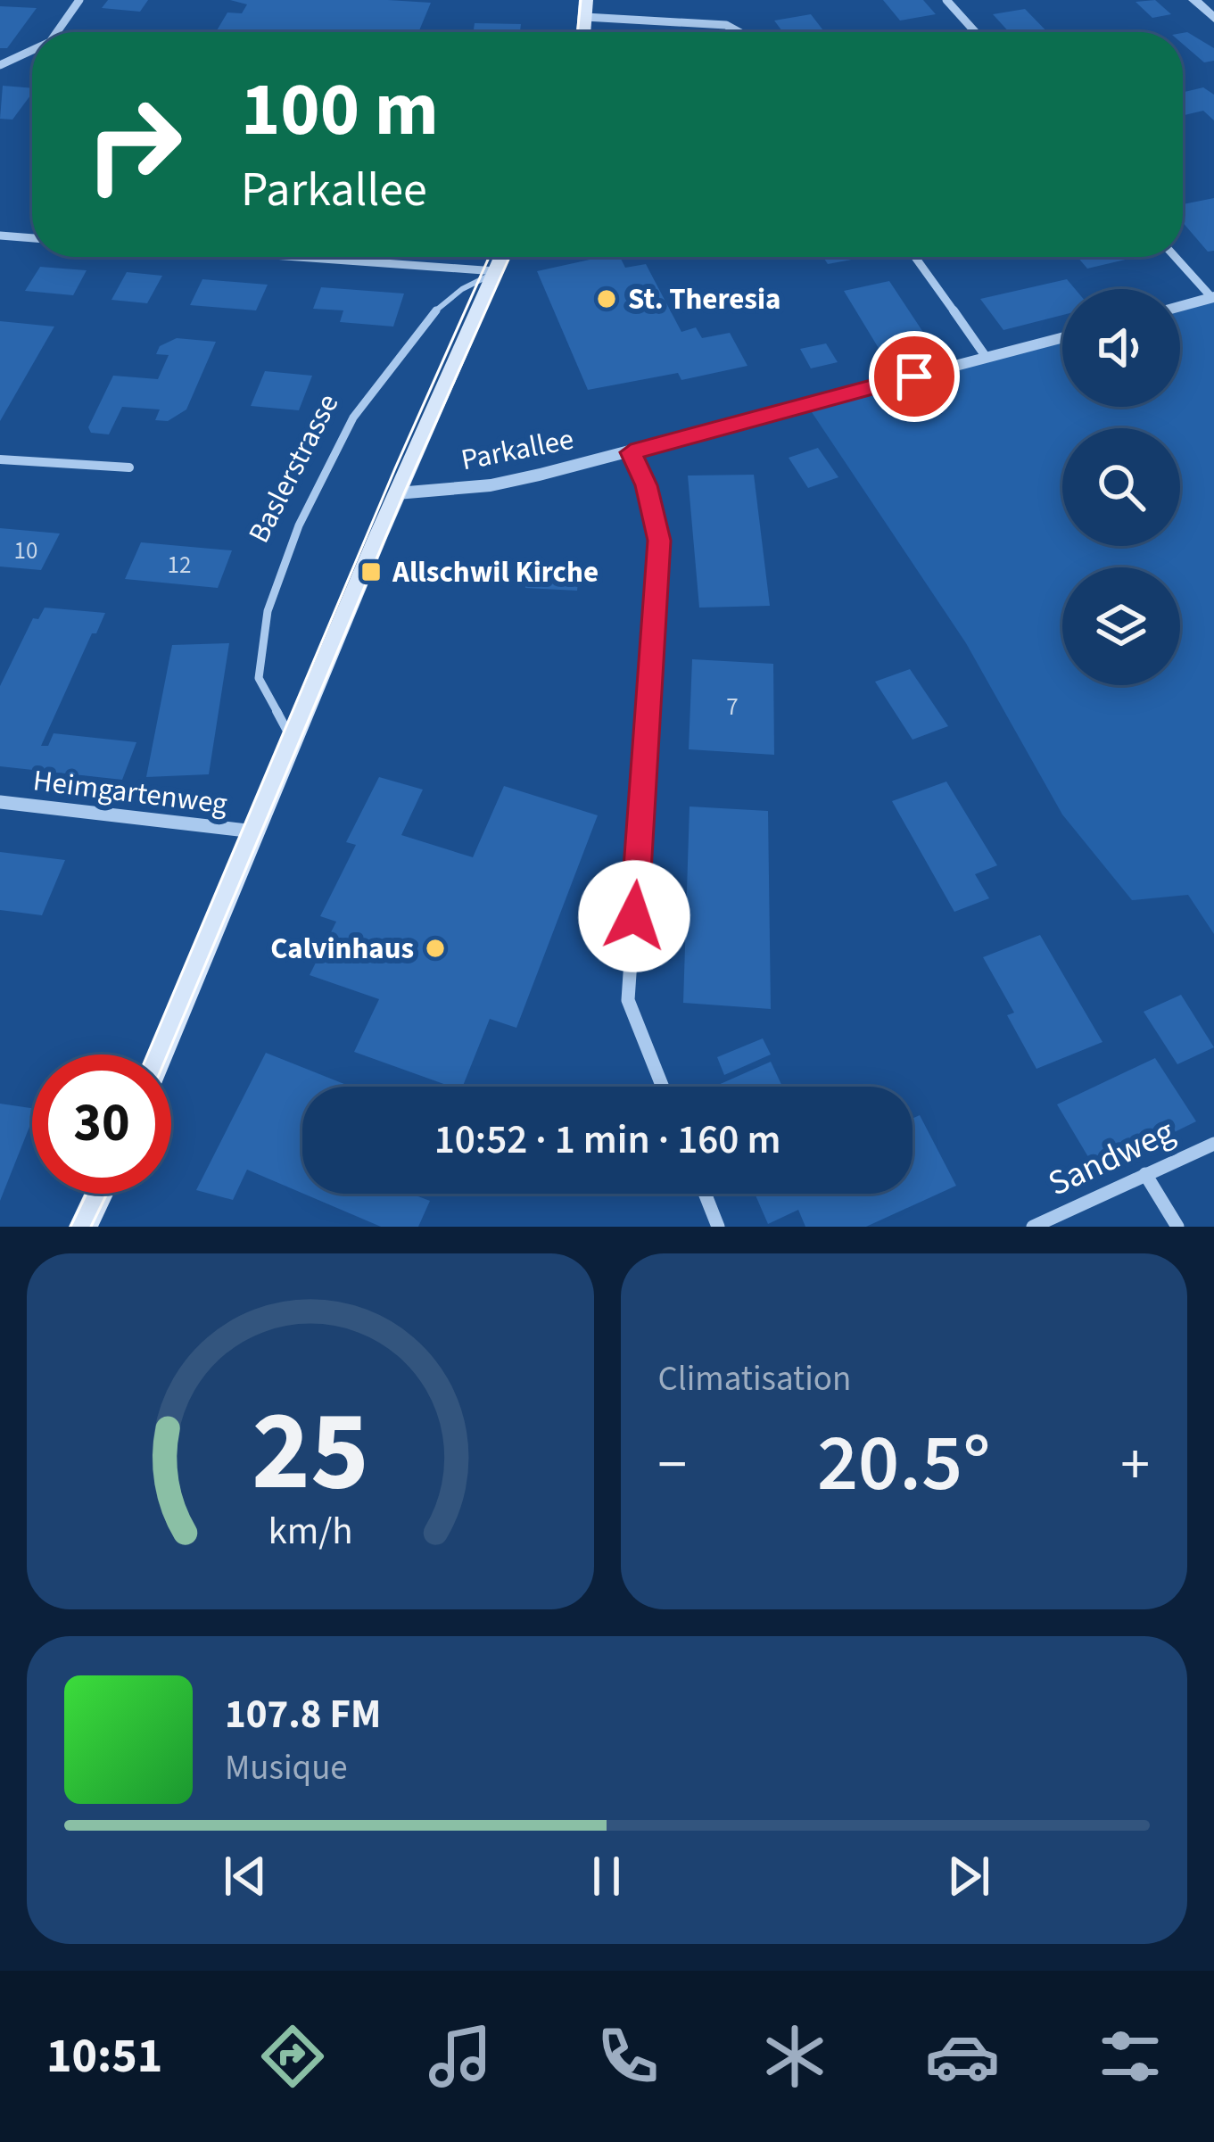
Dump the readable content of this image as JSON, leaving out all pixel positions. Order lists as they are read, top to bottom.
{
  "streets": {
    "street": ["Parkallee", "Heimgartenweg", "Sandweg"],
    "lane": ["Baslerstrasse"]
  },
  "places": {
    "other": ["St. Theresia", "Calvinhaus"],
    "transit": ["Allschwil Kirche"]
  },
  "house_numbers": ["10", "12", "7"],
  "page": {
    "turn": ["100 m", "Parkallee"],
    "limit": "30",
    "trip": "10:52 · 1 min · 160 m",
    "tile": "Climatisation",
    "heat": ["−", "20.5°", "+"],
    "song": ["107.8 FM", "Musique"],
    "tabs": "10:51",
    "gauge": ["25", "km/h"]
  }
}
